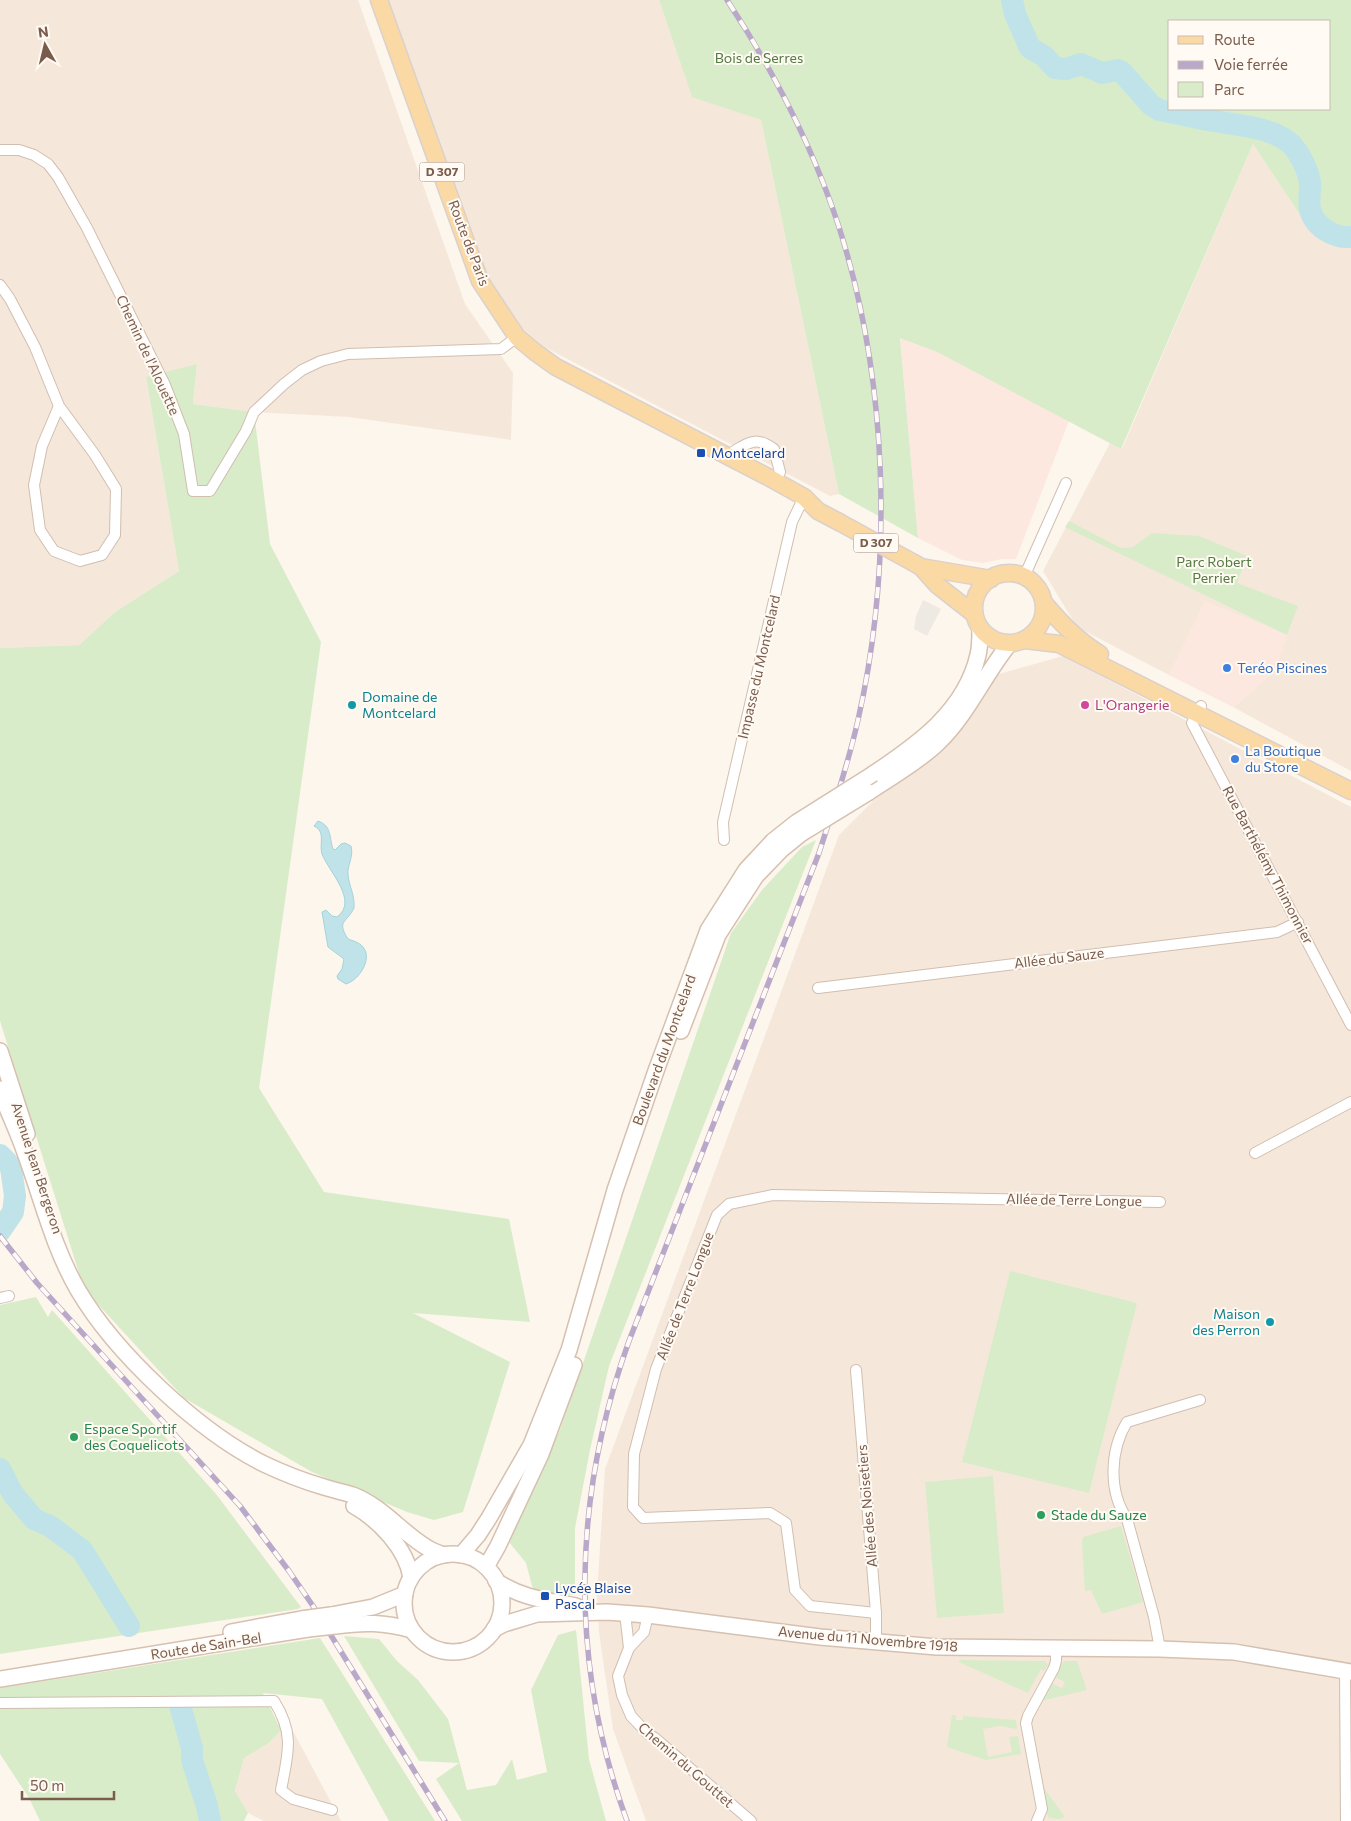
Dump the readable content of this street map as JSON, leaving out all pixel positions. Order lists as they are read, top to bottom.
{
  "streets": {
    "main road": [
      "D 307",
      "Route de Paris",
      "Boulevard du Montcelard",
      "Avenue Jean Bergeron",
      "Avenue du 11 Novembre 1918",
      "Route de Sain-Bel"
    ],
    "street": [
      "Chemin de l'Alouette",
      "Impasse du Montcelard",
      "Rue Barthélémy Thimonnier",
      "Allée du Sauze",
      "Allée de Terre Longue",
      "Allée des Noisetiers",
      "Chemin du Gouttet"
    ]
  },
  "crossings": [
    ["Route de Paris", "Chemin de l'Alouette"],
    ["Route de Paris", "Impasse du Montcelard"],
    ["Route de Paris", "Boulevard du Montcelard"],
    ["Rue Barthélémy Thimonnier", "Allée du Sauze"],
    ["Boulevard du Montcelard", "Avenue Jean Bergeron"],
    ["Boulevard du Montcelard", "Avenue du 11 Novembre 1918"],
    ["Boulevard du Montcelard", "Route de Sain-Bel"],
    ["Avenue Jean Bergeron", "Avenue du 11 Novembre 1918"],
    ["Avenue Jean Bergeron", "Route de Sain-Bel"],
    ["Allée de Terre Longue", "Allée des Noisetiers"],
    ["Allée des Noisetiers", "Avenue du 11 Novembre 1918"],
    ["Avenue du 11 Novembre 1918", "Route de Sain-Bel"],
    ["Avenue du 11 Novembre 1918", "Chemin du Gouttet"]
  ],
  "parks": ["Bois de Serres", "Parc Robert Perrier"],
  "places": {
    "transit": ["Montcelard", "Lycée Blaise Pascal"],
    "other": [
      "Teréo Piscines",
      "Domaine de Montcelard",
      "L'Orangerie",
      "La Boutique du Store",
      "Maison des Perron",
      "Espace Sportif des Coquelicots",
      "Stade du Sauze"
    ]
  },
  "legend": ["Route", "Voie ferrée", "Parc"],
  "scale_bar": "50 m",
  "north": "top"
}
